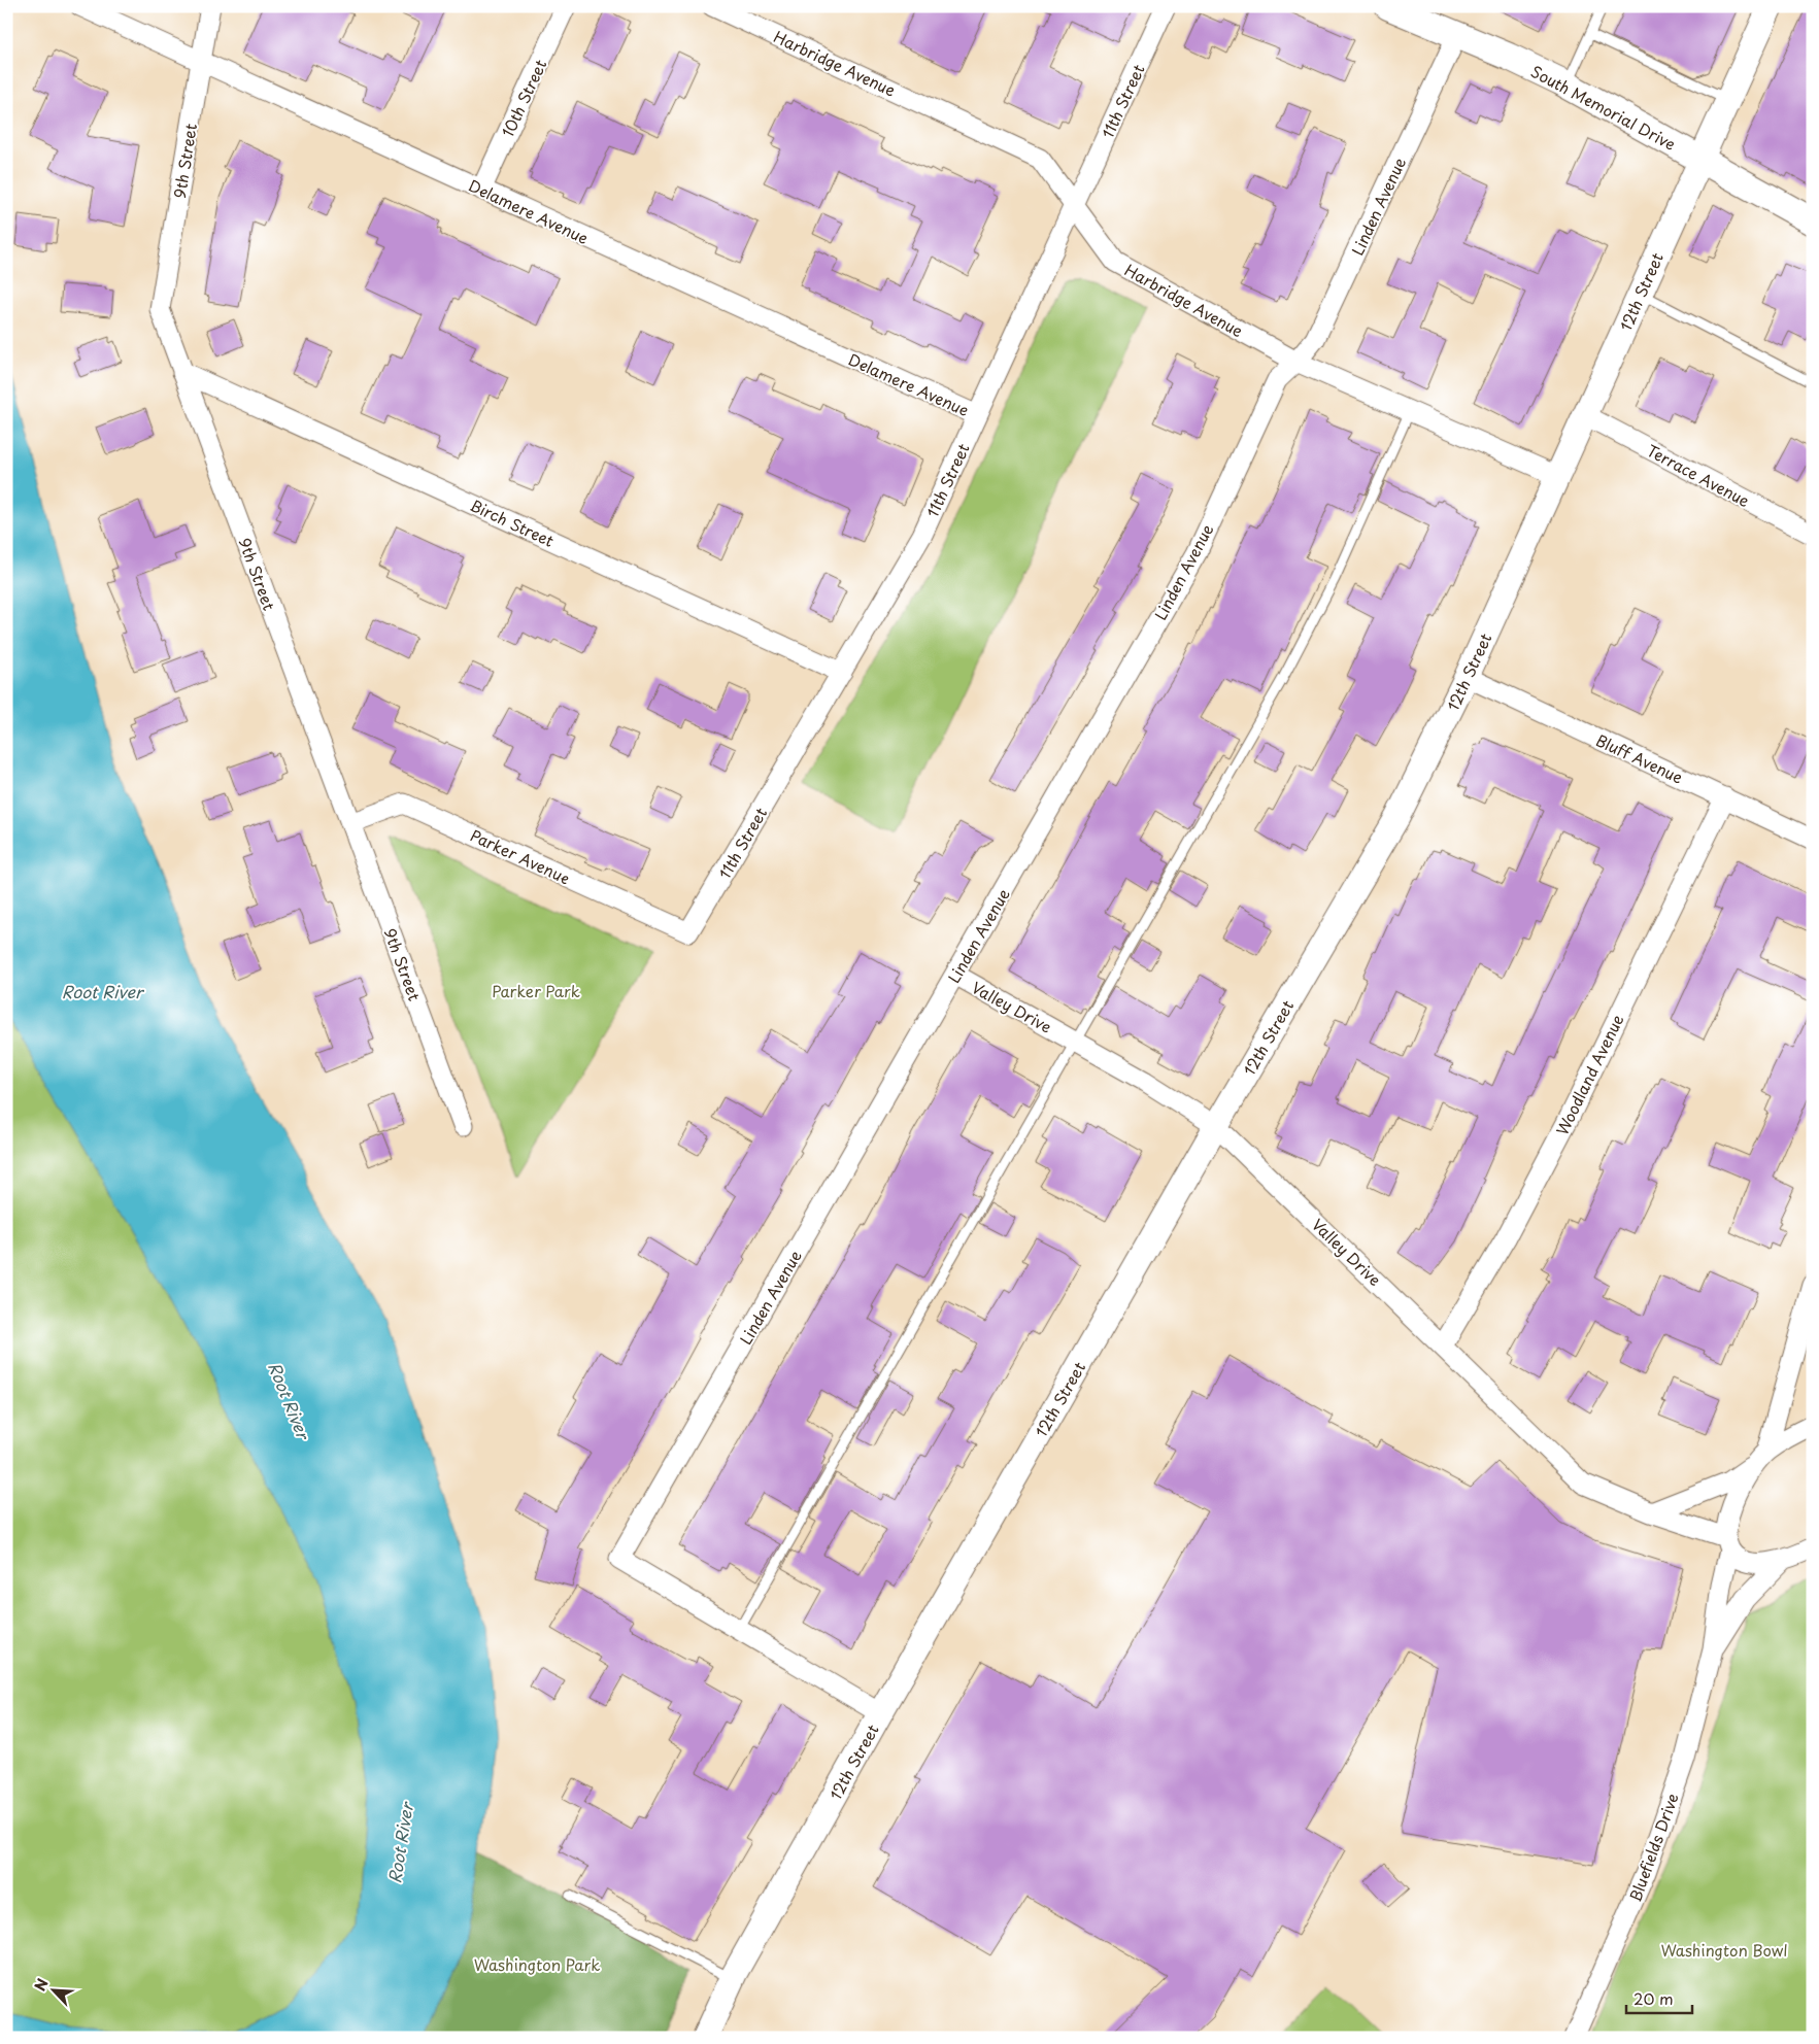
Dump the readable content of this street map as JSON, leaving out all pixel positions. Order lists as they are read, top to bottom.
{
  "streets": {
    "main road": ["South Memorial Drive"],
    "street": [
      "Harbridge Avenue",
      "10th Street",
      "11th Street",
      "9th Street",
      "Linden Avenue",
      "Delamere Avenue",
      "12th Street",
      "Terrace Avenue",
      "Birch Street",
      "Bluff Avenue",
      "Parker Avenue",
      "Valley Drive",
      "Woodland Avenue",
      "Bluefields Drive"
    ]
  },
  "crossings": [
    ["Harbridge Avenue", "11th Street"],
    ["Harbridge Avenue", "Linden Avenue"],
    ["Harbridge Avenue", "12th Street"],
    ["10th Street", "Delamere Avenue"],
    ["11th Street", "Delamere Avenue"],
    ["11th Street", "Birch Street"],
    ["11th Street", "Parker Avenue"],
    ["South Memorial Drive", "Linden Avenue"],
    ["South Memorial Drive", "12th Street"],
    ["9th Street", "Delamere Avenue"],
    ["9th Street", "Birch Street"],
    ["9th Street", "Parker Avenue"],
    ["Linden Avenue", "12th Street"],
    ["Linden Avenue", "Valley Drive"],
    ["12th Street", "Terrace Avenue"],
    ["12th Street", "Bluff Avenue"],
    ["12th Street", "Valley Drive"],
    ["Bluff Avenue", "Woodland Avenue"],
    ["Valley Drive", "Woodland Avenue"],
    ["Valley Drive", "Bluefields Drive"]
  ],
  "water": ["Root River"],
  "parks": ["Parker Park", "Washington Bowl", "Washington Park"],
  "scale_bar": "20 m",
  "north": "top left"
}
